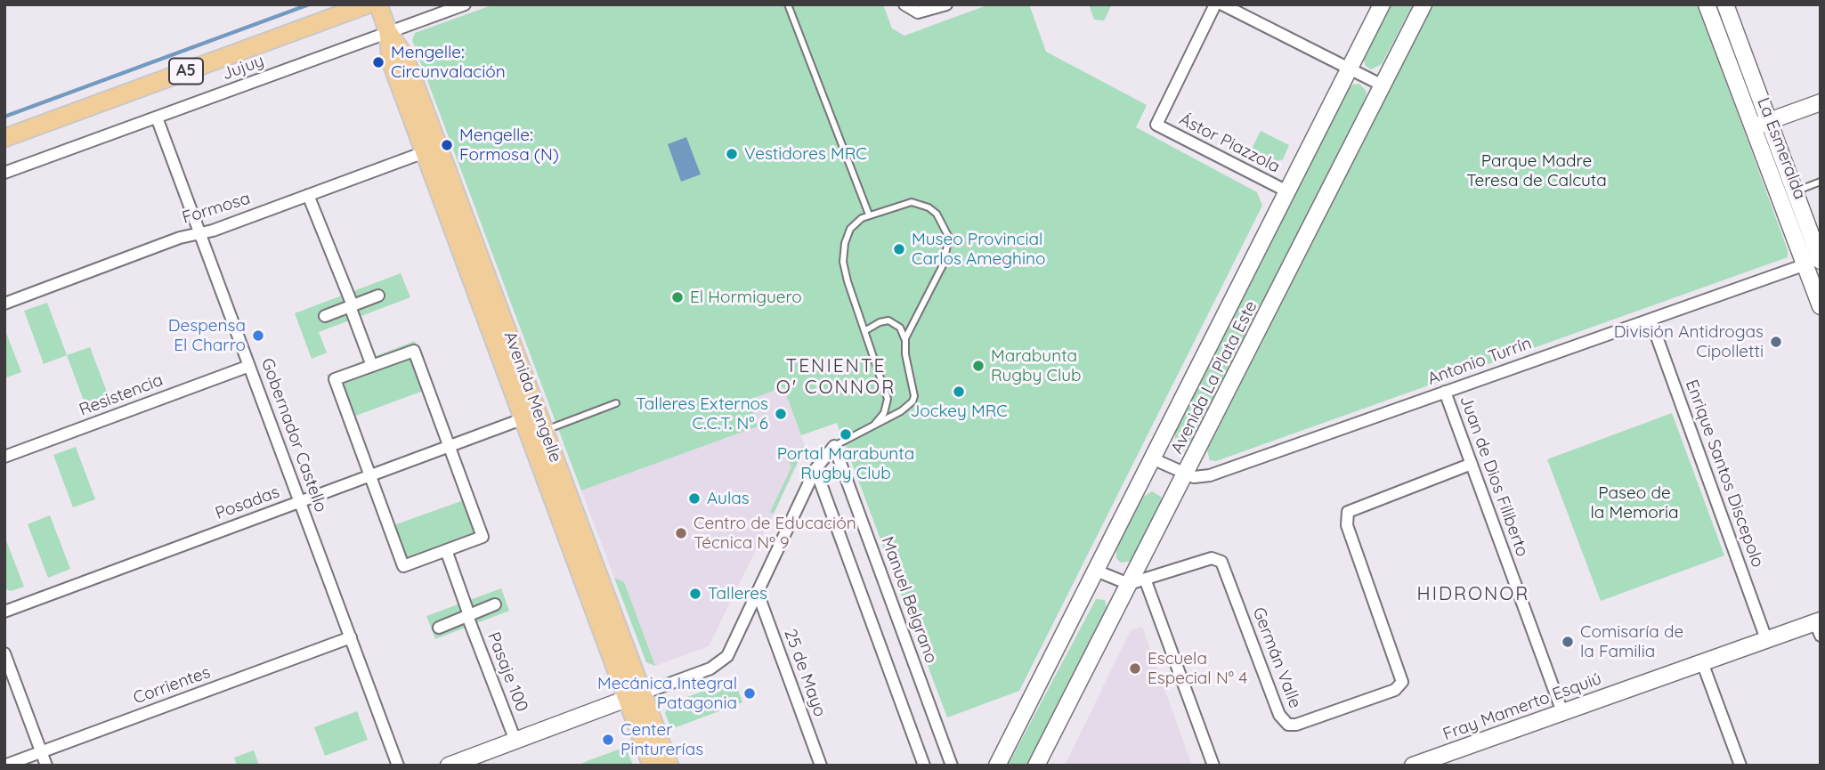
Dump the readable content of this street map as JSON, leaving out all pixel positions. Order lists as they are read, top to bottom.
{
  "streets": {
    "main road": [
      "A5",
      "La Esmeralda",
      "Avenida La Plata Este",
      "Avenida Mengelle",
      "Fray Mamerto Esquiú"
    ],
    "street": [
      "Jujuy",
      "Ástor Piazzola",
      "Formosa",
      "Antonio Turrín",
      "Resistencia",
      "Gobernador Castello",
      "Enrique Santos Discepolo",
      "Juan de Dios Filiberto",
      "Posadas",
      "Manuel Belgrano",
      "Germán Valle",
      "Pasaje 100",
      "25 de Mayo",
      "Corrientes"
    ]
  },
  "crossings": [
    ["Jujuy", "Avenida Mengelle"],
    ["Jujuy", "Gobernador Castello"],
    ["Ástor Piazzola", "Avenida La Plata Este"],
    ["La Esmeralda", "Antonio Turrín"],
    ["Formosa", "Avenida Mengelle"],
    ["Formosa", "Gobernador Castello"],
    ["Antonio Turrín", "Avenida La Plata Este"],
    ["Antonio Turrín", "Enrique Santos Discepolo"],
    ["Antonio Turrín", "Juan de Dios Filiberto"],
    ["Avenida La Plata Este", "Germán Valle"],
    ["Resistencia", "Gobernador Castello"],
    ["Avenida Mengelle", "Posadas"],
    ["Gobernador Castello", "Posadas"],
    ["Gobernador Castello", "Corrientes"],
    ["Enrique Santos Discepolo", "Fray Mamerto Esquiú"],
    ["Juan de Dios Filiberto", "Germán Valle"],
    ["Juan de Dios Filiberto", "Fray Mamerto Esquiú"]
  ],
  "districts": ["TENIENTE O' CONNOR", "HIDRONOR"],
  "parks": ["Parque Madre Teresa de Calcuta", "Paseo de la Memoria"],
  "places": [
    "Mengelle: Circunvalación",
    "Mengelle: Formosa (N)",
    "Vestidores MRC",
    "Museo Provincial Carlos Ameghino",
    "El Hormiguero",
    "Despensa El Charro",
    "División Antidrogas Cipolletti",
    "Marabunta Rugby Club",
    "Jockey MRC",
    "Talleres Externos C.C.T. N° 6",
    "Portal Marabunta Rugby Club",
    "Aulas",
    "Centro de Educación Técnica Nº 9",
    "Talleres",
    "Comisaría de la Familia",
    "Escuela Especial N° 4",
    "Mecánica Integral Patagonia",
    "Center Pinturerías"
  ]
}
